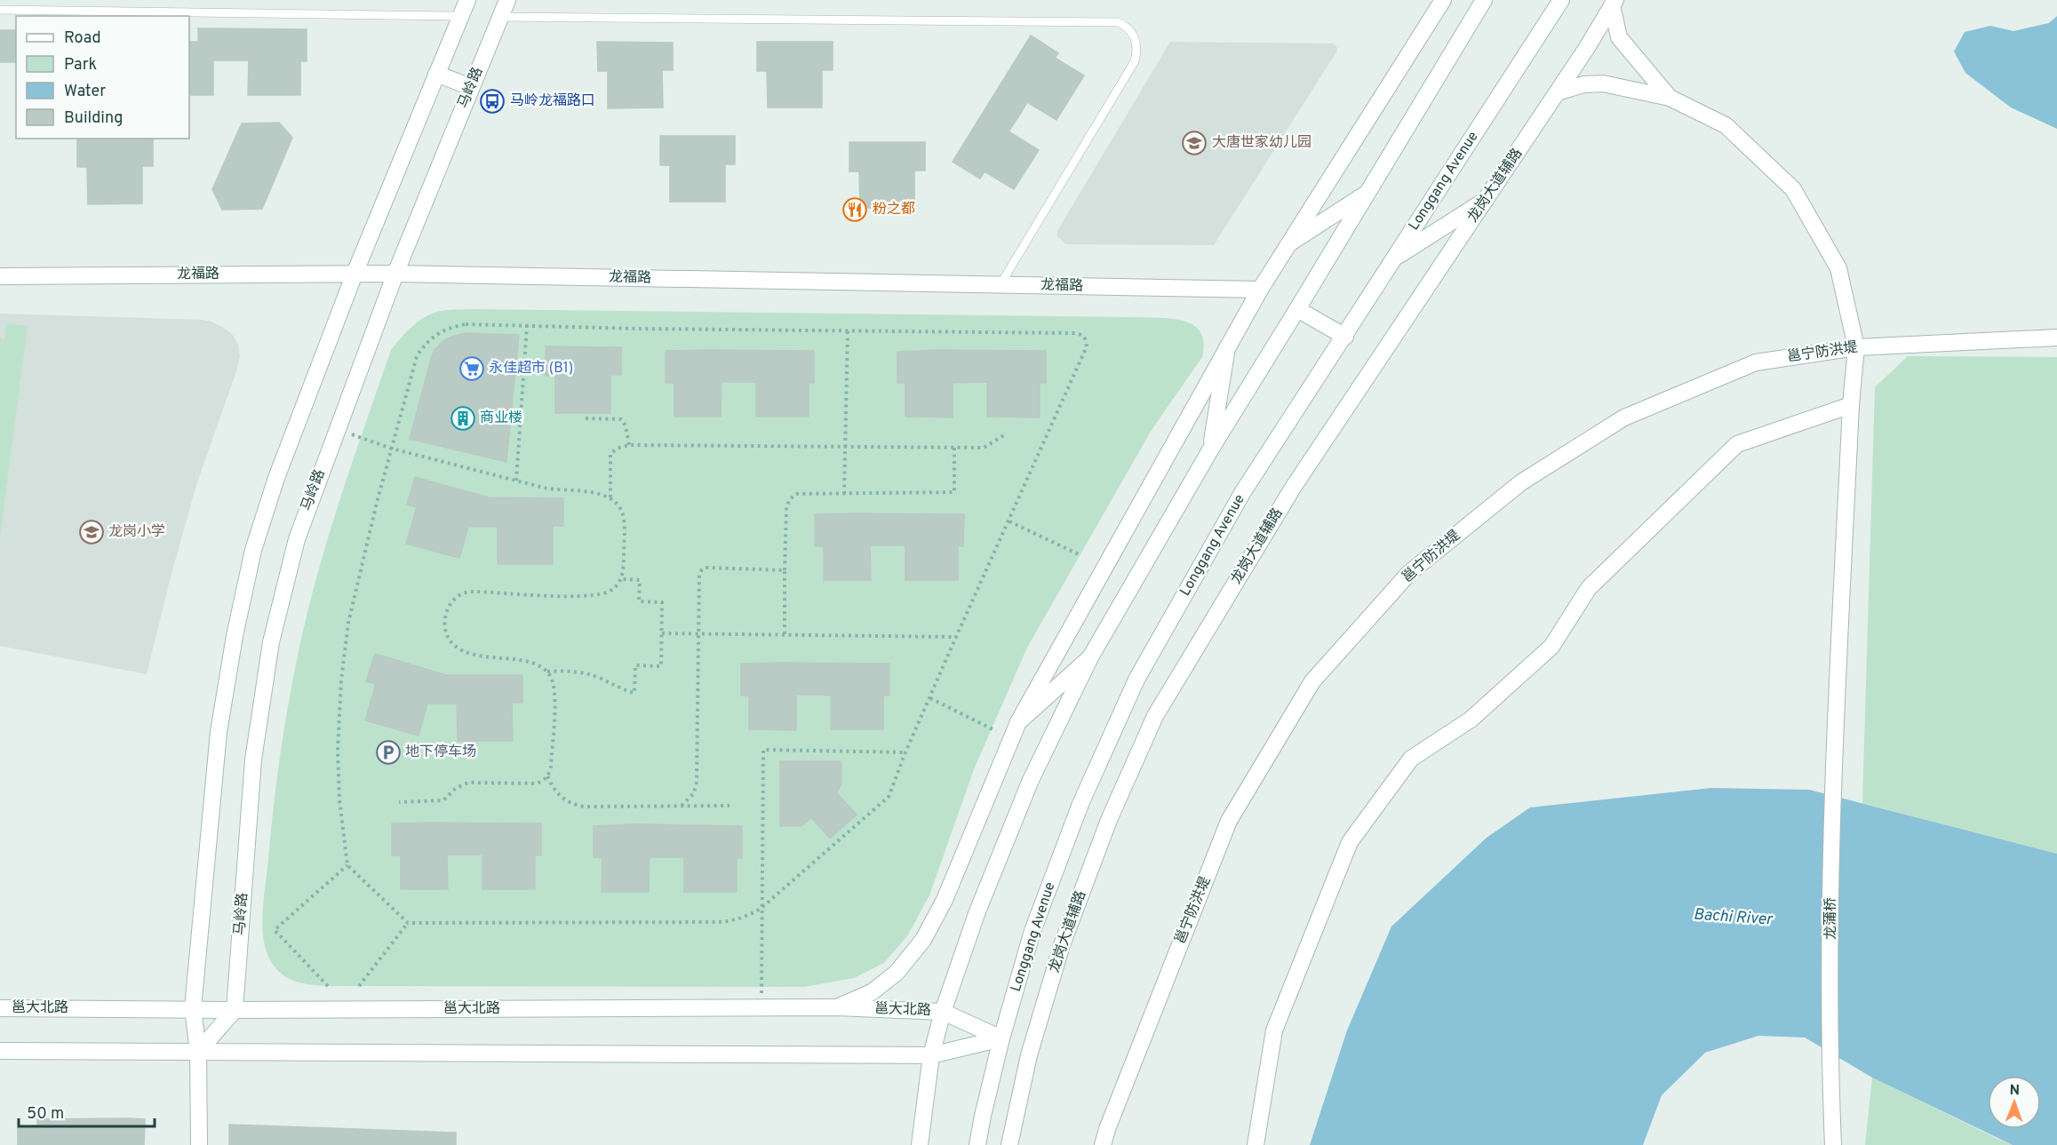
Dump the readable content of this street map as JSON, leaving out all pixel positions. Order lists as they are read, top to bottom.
{
  "streets": {
    "street": [
      "马岭路",
      "Longgang Avenue",
      "龙岗大道辅路",
      "龙福路",
      "邕宁防洪堤",
      "龙蒲桥",
      "邕大北路"
    ]
  },
  "crossings": [
    ["马岭路", "龙福路"],
    ["马岭路", "邕大北路"],
    ["邕宁防洪堤", "龙蒲桥"]
  ],
  "water": ["Bachi River"],
  "places": {
    "bus stop": ["马岭龙福路口"],
    "school or university": ["大唐世家幼儿园", "龙岗小学"],
    "restaurant": ["粉之都"],
    "supermarket": ["永佳超市 (B1)"],
    "building": ["商业楼"],
    "parking": ["地下停车场"]
  },
  "legend": [
    "Road",
    "Park",
    "Water",
    "Building"
  ],
  "scale_bar": "50 m",
  "north": "top"
}
